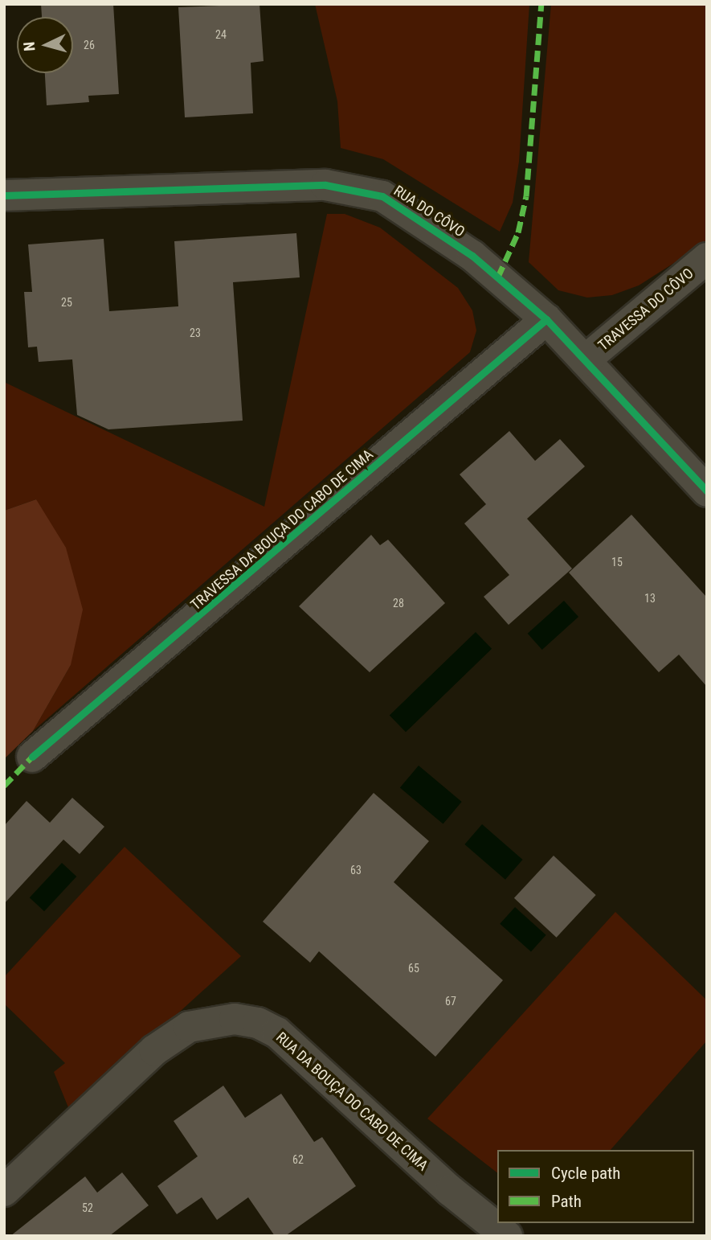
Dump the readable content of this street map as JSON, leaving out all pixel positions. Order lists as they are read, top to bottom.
{
  "streets": {
    "street": [
      "RUA DO CÔVO",
      "TRAVESSA DO CÔVO",
      "TRAVESSA DA BOUÇA DO CABO DE CIMA",
      "RUA DA BOUÇA DO CABO DE CIMA"
    ]
  },
  "crossings": [
    ["RUA DO CÔVO", "TRAVESSA DO CÔVO"],
    ["RUA DO CÔVO", "TRAVESSA DA BOUÇA DO CABO DE CIMA"]
  ],
  "house_numbers": [
    "24",
    "26",
    "25",
    "23",
    "15",
    "13",
    "28",
    "63",
    "65",
    "67",
    "62",
    "52"
  ],
  "legend": ["Cycle path", "Path"],
  "north": "left"
}
